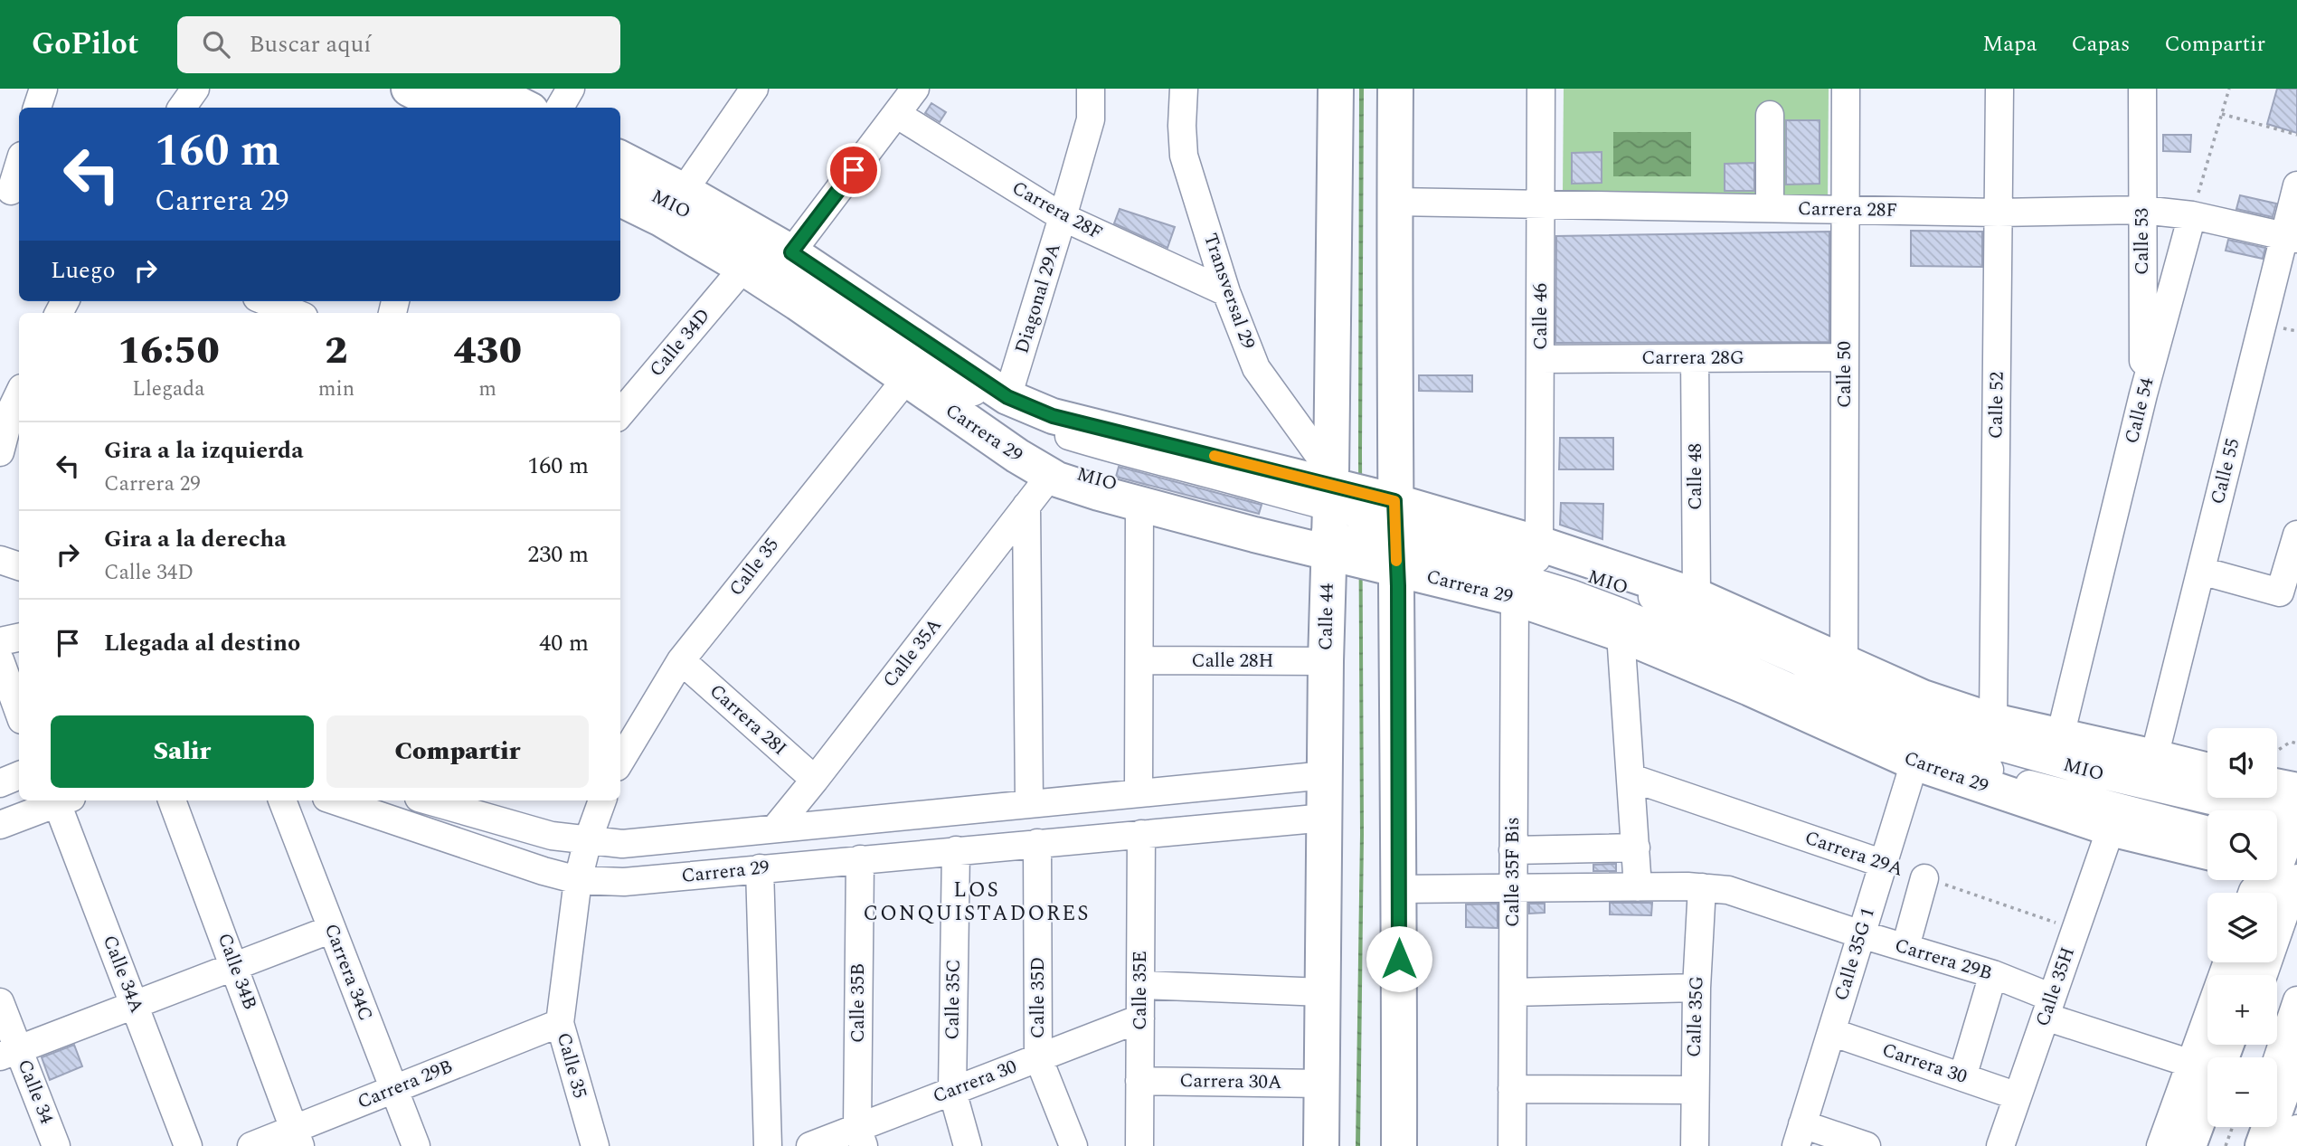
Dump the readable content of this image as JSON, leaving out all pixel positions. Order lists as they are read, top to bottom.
{
  "streets": {
    "main road": ["Carrera 29", "Calle 44"],
    "street": [
      "MIO",
      "Carrera 28F",
      "Calle 53",
      "Transversal 29",
      "Diagonal 29A",
      "Calle 46",
      "Calle 34D",
      "Carrera 28G",
      "Calle 50",
      "Calle 52",
      "Calle 54",
      "Calle 55",
      "Calle 48",
      "Calle 35",
      "Calle 35A",
      "Calle 28H",
      "Carrera 28I",
      "Carrera 29A",
      "Calle 35F Bis",
      "Calle 35G 1",
      "Carrera 29B",
      "Calle 34B",
      "Carrera 34C",
      "Calle 34A",
      "Calle 35H",
      "Calle 35E",
      "Calle 35D",
      "Calle 35C",
      "Calle 35B",
      "Calle 35G",
      "Carrera 30",
      "Carrera 30A",
      "Calle 34"
    ]
  },
  "crossings": [
    ["MIO", "Transversal 29"],
    ["MIO", "Carrera 29"],
    ["MIO", "Calle 35"],
    ["MIO", "Calle 44"],
    ["Carrera 28F", "Calle 53"],
    ["Carrera 28F", "Transversal 29"],
    ["Carrera 28F", "Diagonal 29A"],
    ["Carrera 28F", "Calle 46"],
    ["Carrera 28F", "Calle 50"],
    ["Carrera 28F", "Calle 52"],
    ["Carrera 28F", "Calle 54"],
    ["Carrera 28F", "Calle 55"],
    ["Calle 53", "Calle 54"],
    ["Transversal 29", "Carrera 29"],
    ["Transversal 29", "Calle 44"],
    ["Diagonal 29A", "Carrera 29"],
    ["Calle 46", "Carrera 28G"],
    ["Calle 46", "Carrera 29"],
    ["Calle 34D", "Carrera 29"],
    ["Carrera 28G", "Calle 50"],
    ["Carrera 28G", "Calle 48"],
    ["Calle 50", "Carrera 29"],
    ["Calle 52", "Carrera 29"],
    ["Calle 54", "Carrera 29"],
    ["Carrera 29", "Calle 55"],
    ["Carrera 29", "Calle 48"],
    ["Carrera 29", "Calle 35"],
    ["Carrera 29", "Calle 44"],
    ["Carrera 29", "Calle 35A"],
    ["Carrera 29", "Calle 35F Bis"],
    ["Carrera 29", "Calle 35G 1"],
    ["Carrera 29", "Calle 35H"],
    ["Carrera 29", "Calle 35E"],
    ["Carrera 29", "Calle 35D"],
    ["Carrera 29", "Calle 35C"],
    ["Carrera 29", "Calle 35B"],
    ["Calle 35", "Carrera 28I"],
    ["Calle 35", "Carrera 29B"],
    ["Calle 44", "Calle 28H"],
    ["Calle 44", "Carrera 30A"],
    ["Calle 35A", "Carrera 28I"],
    ["Carrera 29A", "Calle 35G 1"],
    ["Carrera 29A", "Calle 35H"],
    ["Calle 35F Bis", "Carrera 29B"],
    ["Calle 35G 1", "Carrera 29B"],
    ["Calle 35G 1", "Carrera 30"],
    ["Carrera 29B", "Calle 34B"],
    ["Carrera 29B", "Carrera 34C"],
    ["Carrera 29B", "Calle 35H"],
    ["Carrera 29B", "Calle 35G"],
    ["Calle 35H", "Carrera 30"],
    ["Calle 35E", "Carrera 30"],
    ["Calle 35E", "Carrera 30A"],
    ["Calle 35D", "Carrera 30"],
    ["Calle 35C", "Carrera 30"],
    ["Calle 35B", "Carrera 30"]
  ],
  "districts": ["LOS CONQUISTADORES"],
  "page": {
    "header": "GoPilot",
    "search": "Buscar aquí",
    "nav": ["Mapa", "Capas", "Compartir"],
    "turn": ["160 m", "Carrera 29"],
    "then": "Luego",
    "eta": [
      "16:50",
      "Llegada",
      "2",
      "min",
      "430",
      "m"
    ],
    "list": [
      {
        "name": "Gira a la izquierda",
        "note": "Carrera 29",
        "value": "160 m"
      },
      {
        "name": "Gira a la derecha",
        "note": "Calle 34D",
        "value": "230 m"
      },
      {
        "name": "Llegada al destino",
        "value": "40 m"
      }
    ],
    "buttons": ["Salir", "Compartir"],
    "map_buttons": ["+", "−"]
  }
}
